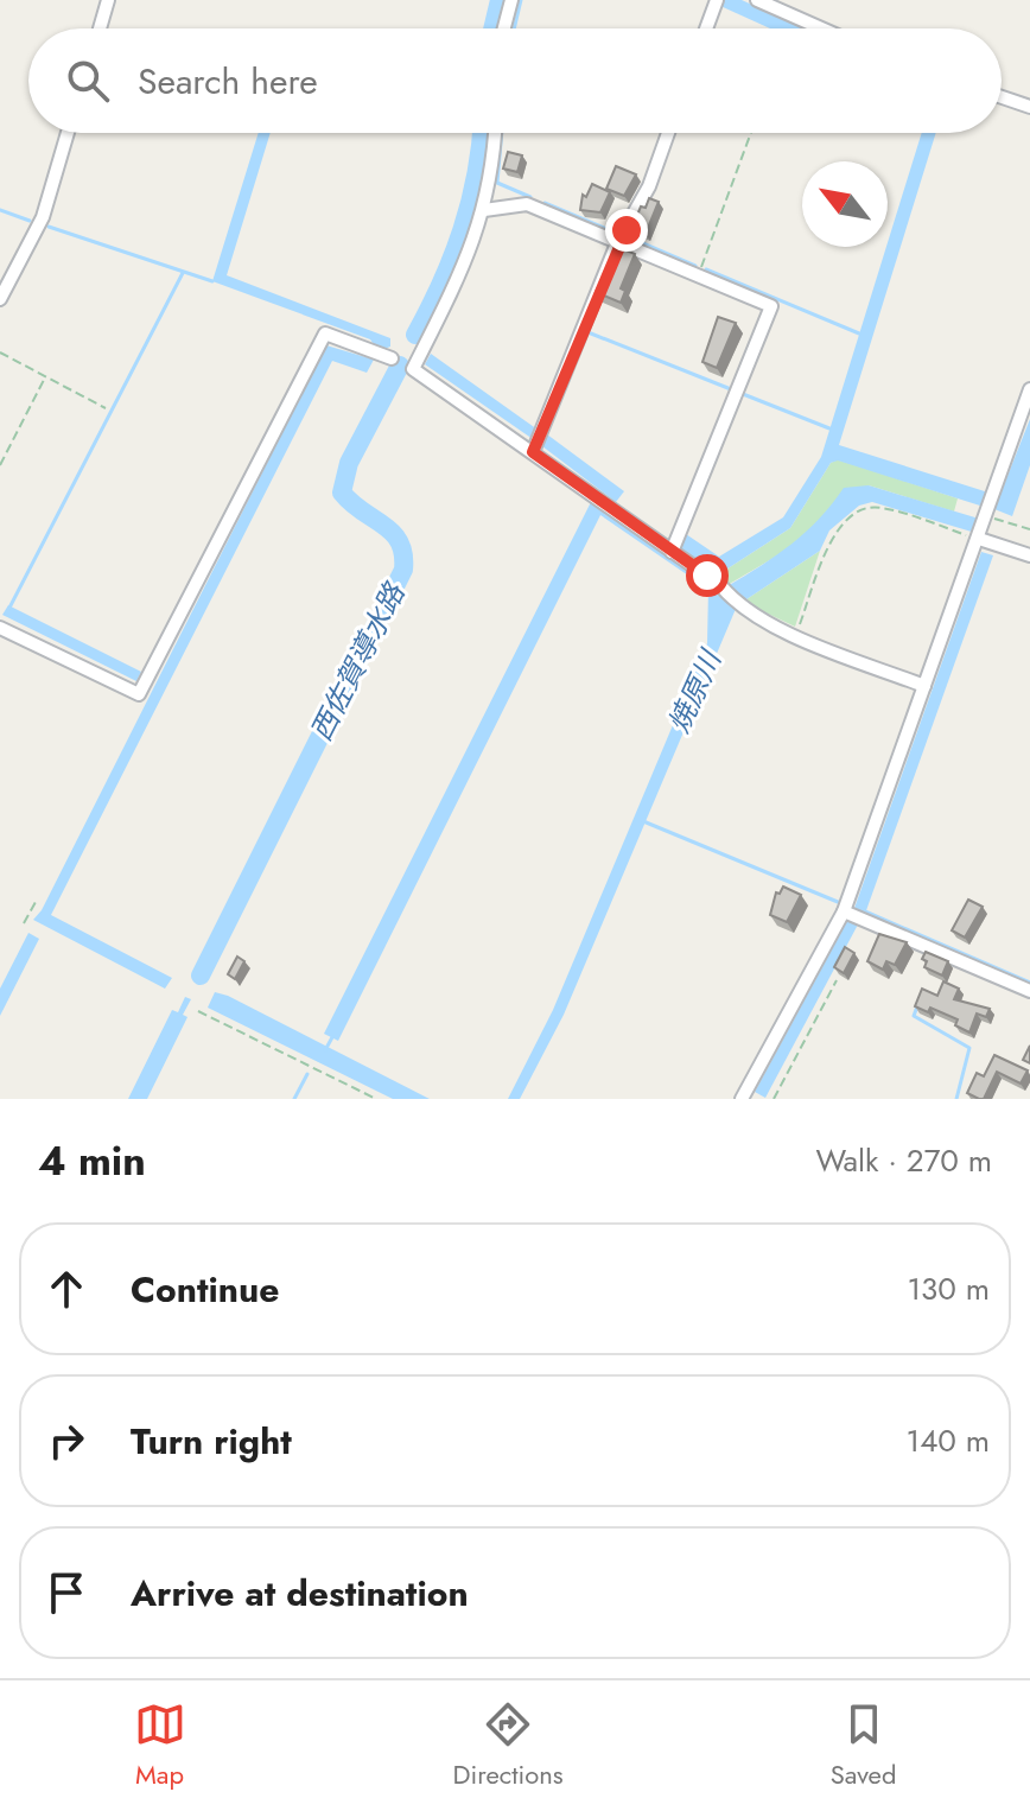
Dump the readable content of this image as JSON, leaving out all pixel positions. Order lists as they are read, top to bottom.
{
  "water": ["西佐賀導水路", "焼原川"],
  "north": "top left",
  "page": {
    "search": "Search here",
    "heading": ["4 min", "Walk · 270 m"],
    "list": [
      ["Continue", "130 m"],
      ["Turn right", "140 m"],
      "Arrive at destination"
    ],
    "nav": ["Map", "Directions", "Saved"]
  }
}
